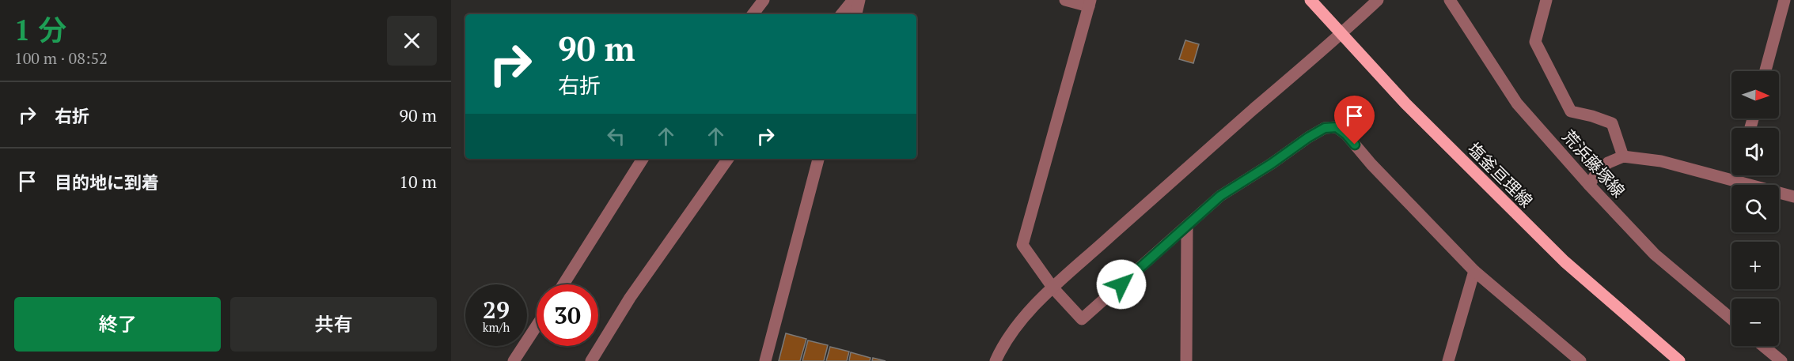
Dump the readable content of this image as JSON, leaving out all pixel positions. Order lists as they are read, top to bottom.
{
  "streets": {
    "main road": ["塩釜亘理線"],
    "street": ["荒浜藤塚線"]
  },
  "north": "right",
  "page": {
    "heading": ["1 分", "100 m · 08:52"],
    "turn": ["90 m", "右折"],
    "map_buttons": ["+", "−"],
    "list": [
      {
        "name": "右折",
        "value": "90 m"
      },
      {
        "name": "目的地に到着",
        "value": "10 m"
      }
    ],
    "speed": "29 km/h",
    "limit": "30",
    "buttons": ["終了", "共有"]
  }
}
